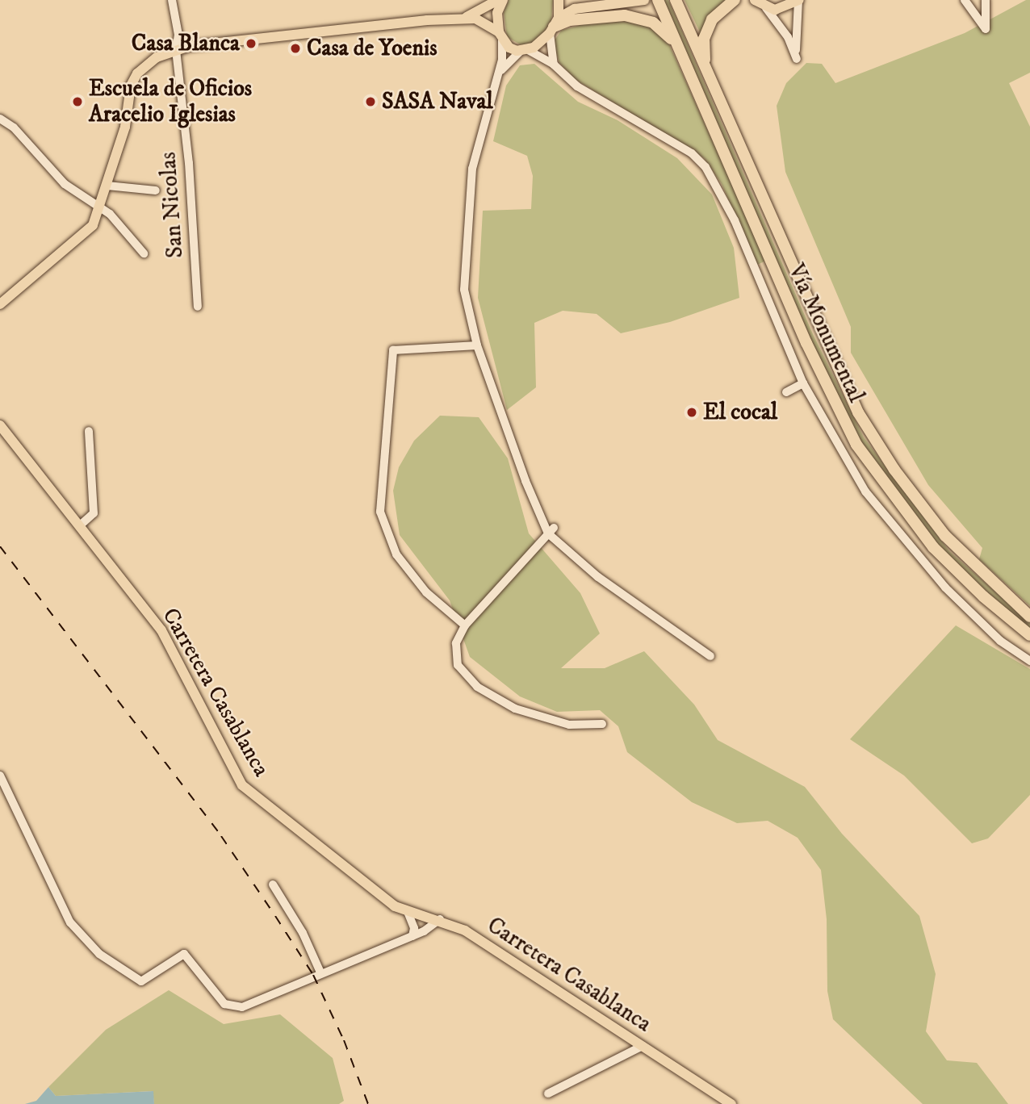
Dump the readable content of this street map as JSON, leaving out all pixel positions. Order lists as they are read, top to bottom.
{
  "streets": {
    "highway": ["Vía Monumental"],
    "main road": ["Carretera Casablanca"],
    "street": ["San Nicolas"]
  },
  "places": [
    "Casa Blanca",
    "Casa de Yoenis",
    "Escuela de Oficios Aracelio Iglesias",
    "SASA Naval",
    "El cocal"
  ]
}
